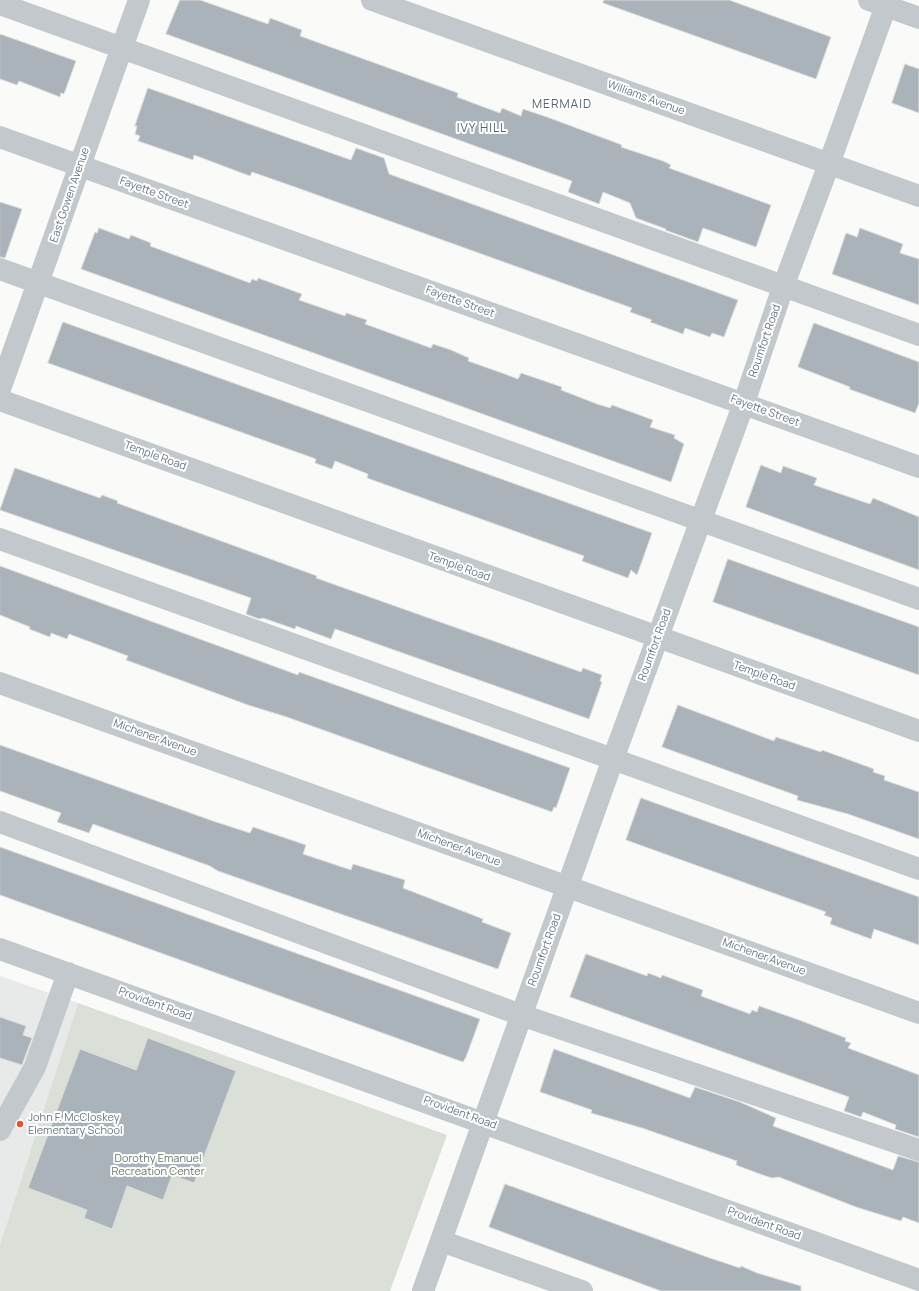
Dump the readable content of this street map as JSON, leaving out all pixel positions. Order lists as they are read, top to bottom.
{
  "streets": {
    "street": [
      "Williams Avenue",
      "Fayette Street",
      "East Gowen Avenue",
      "Roumfort Road",
      "Temple Road",
      "Michener Avenue",
      "Provident Road"
    ]
  },
  "crossings": [
    ["Williams Avenue", "Roumfort Road"],
    ["Fayette Street", "East Gowen Avenue"],
    ["Fayette Street", "Roumfort Road"],
    ["Roumfort Road", "Temple Road"],
    ["Roumfort Road", "Michener Avenue"],
    ["Roumfort Road", "Provident Road"]
  ],
  "districts": ["MERMAID", "IVY HILL"],
  "parks": ["Dorothy Emanuel Recreation Center"],
  "places": ["John F. McCloskey Elementary School"]
}
